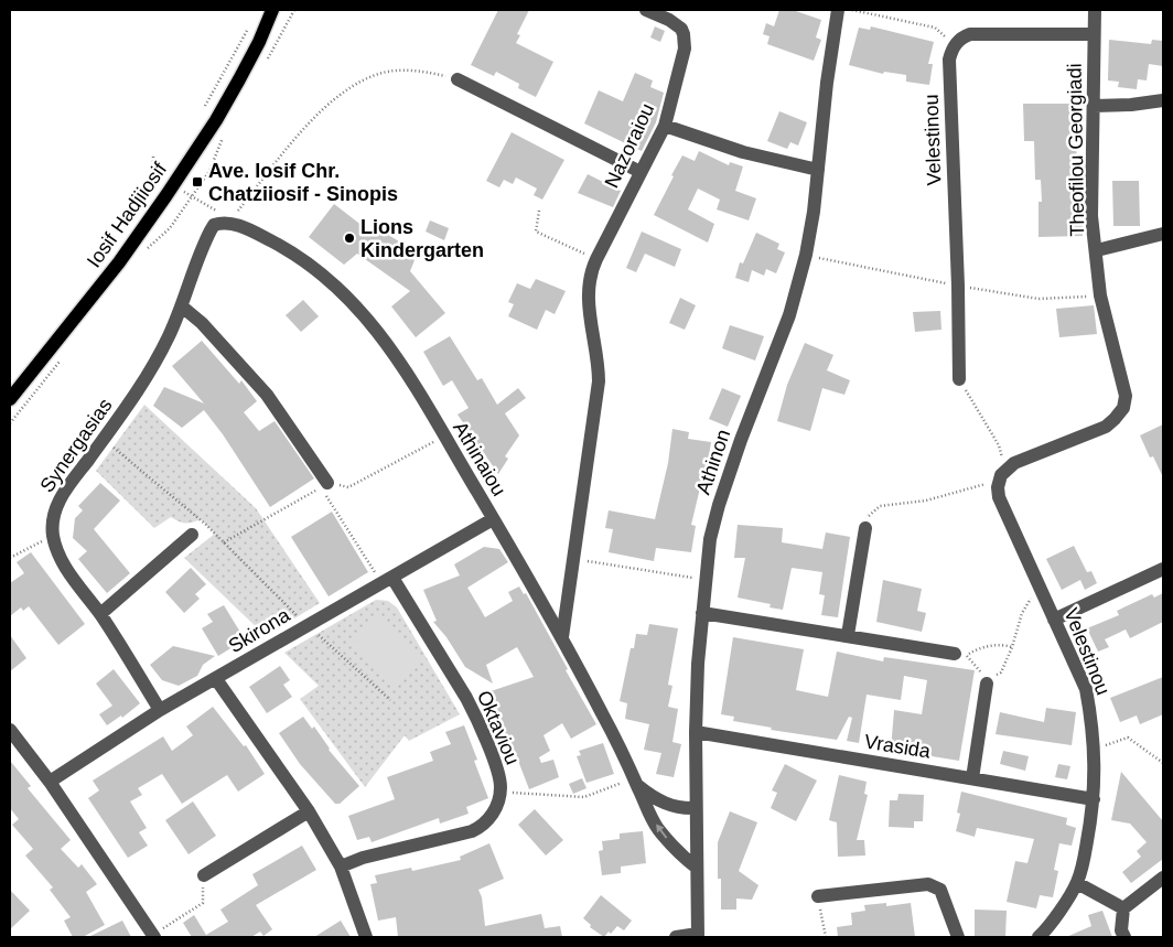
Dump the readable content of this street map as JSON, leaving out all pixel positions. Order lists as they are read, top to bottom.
{
  "streets": {
    "main road": ["Iosif Hadjiiosif"],
    "street": [
      "Velestinou",
      "Nazoraiou",
      "Theofilou Georgiadi",
      "Synergasias",
      "Athinaiou",
      "Athinon",
      "Skirona",
      "Oktaviou",
      "Vrasida"
    ]
  },
  "crossings": [
    ["Velestinou", "Theofilou Georgiadi"],
    ["Velestinou", "Vrasida"],
    ["Nazoraiou", "Athinaiou"],
    ["Synergasias", "Athinaiou"],
    ["Synergasias", "Skirona"],
    ["Athinaiou", "Athinon"],
    ["Athinaiou", "Skirona"],
    ["Athinon", "Vrasida"],
    ["Skirona", "Oktaviou"]
  ],
  "places": {
    "transit": ["Ave. Iosif Chr. Chatziiosif - Sinopis"],
    "other": ["Lions Kindergarten"]
  }
}
